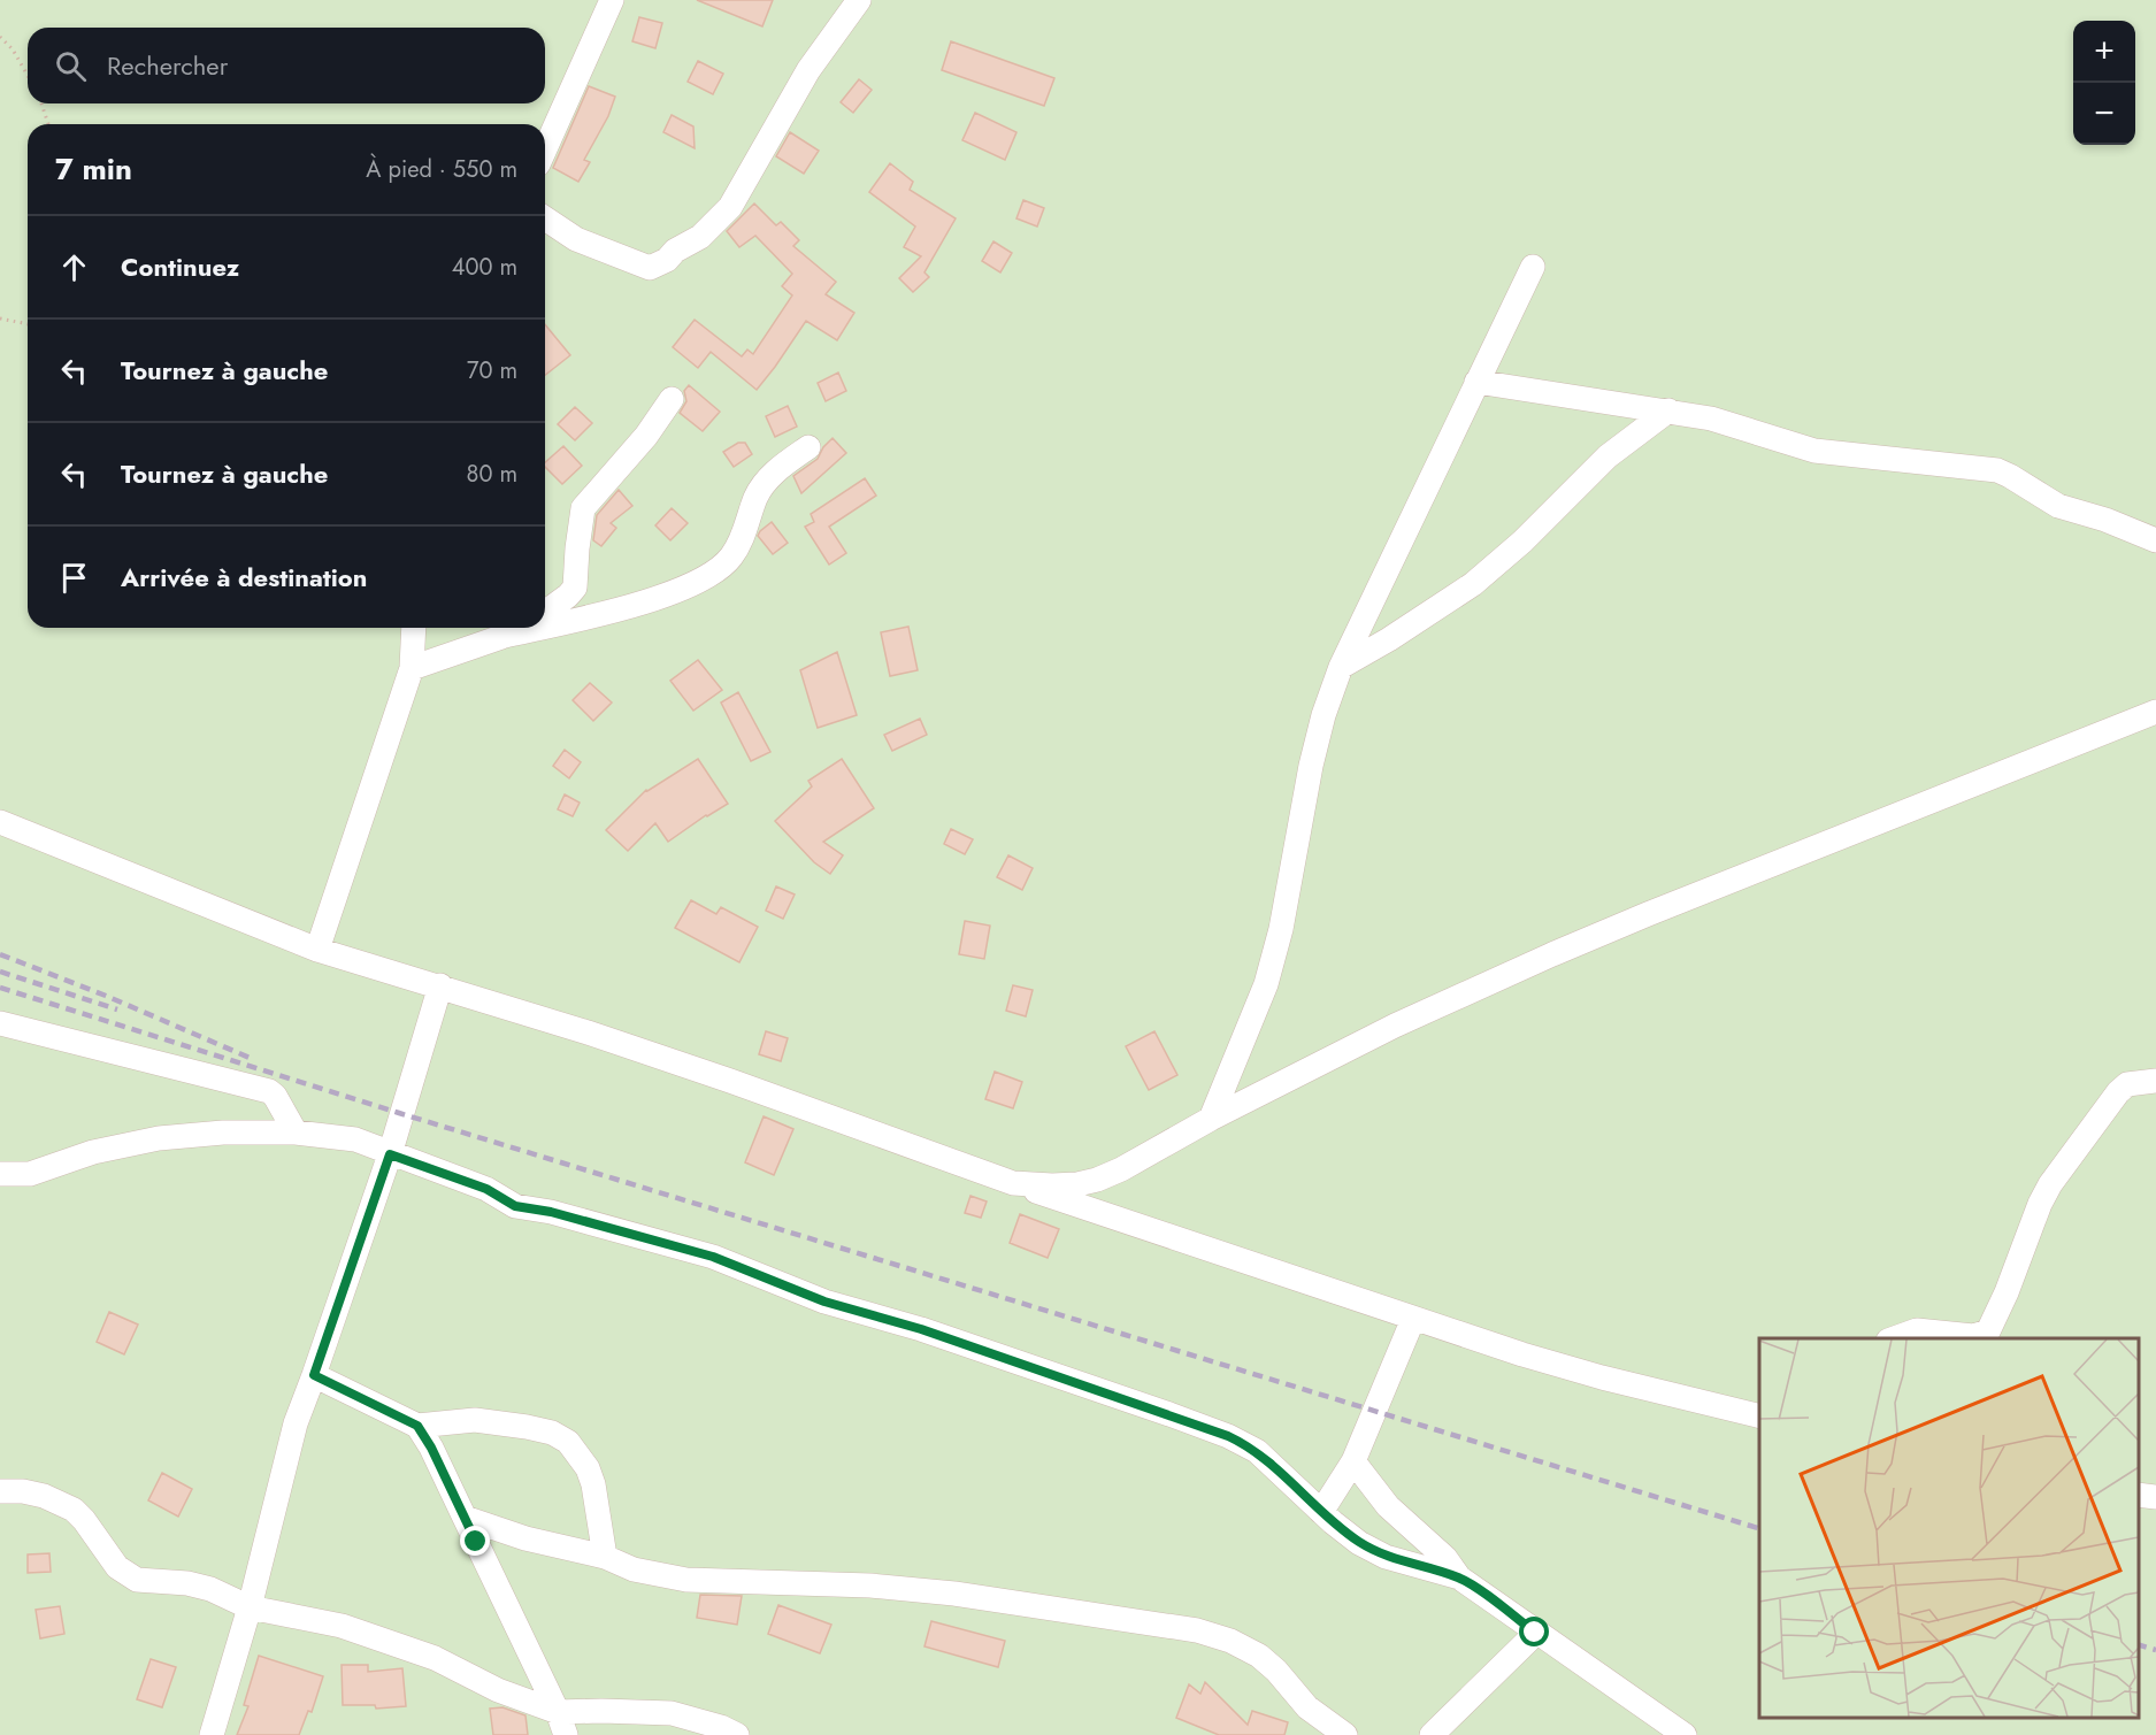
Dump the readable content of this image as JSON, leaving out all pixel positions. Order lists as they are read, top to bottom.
{
  "page": {
    "map_buttons": ["+", "−"],
    "search": "Rechercher",
    "heading": ["7 min", "À pied · 550 m"],
    "list": [
      ["Continuez", "400 m"],
      ["Tournez à gauche", "70 m"],
      ["Tournez à gauche", "80 m"],
      "Arrivée à destination"
    ]
  }
}
